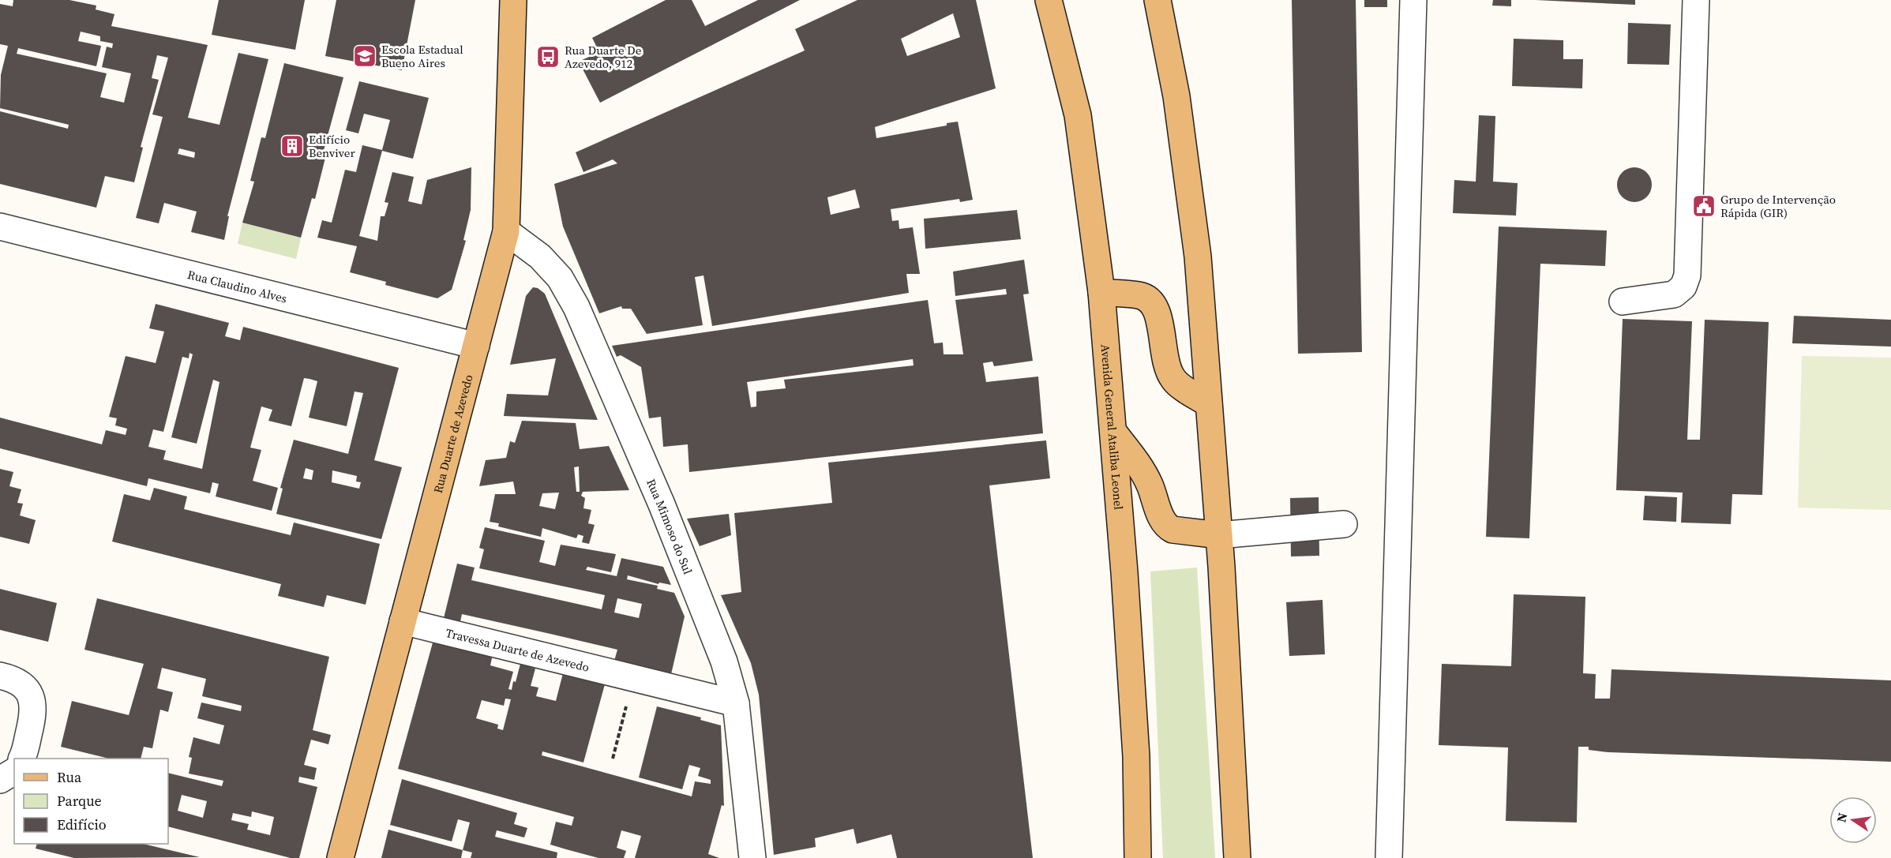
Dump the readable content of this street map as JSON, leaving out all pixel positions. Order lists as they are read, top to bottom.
{
  "streets": {
    "main road": ["Avenida General Ataliba Leonel", "Rua Duarte de Azevedo"],
    "street": ["Rua Claudino Alves", "Rua Mimoso do Sul", "Travessa Duarte de Azevedo"]
  },
  "crossings": [
    ["Rua Claudino Alves", "Rua Duarte de Azevedo"],
    ["Rua Duarte de Azevedo", "Rua Mimoso do Sul"],
    ["Rua Duarte de Azevedo", "Travessa Duarte de Azevedo"],
    ["Rua Mimoso do Sul", "Travessa Duarte de Azevedo"]
  ],
  "places": {
    "school or university": ["Escola Estadual Bueno Aires"],
    "bus stop": ["Rua Duarte De Azevedo, 912"],
    "building": ["Edifício Benviver"],
    "public building": ["Grupo de Intervenção Rápida (GIR)"]
  },
  "legend": ["Rua", "Parque", "Edifício"],
  "north": "left"
}
